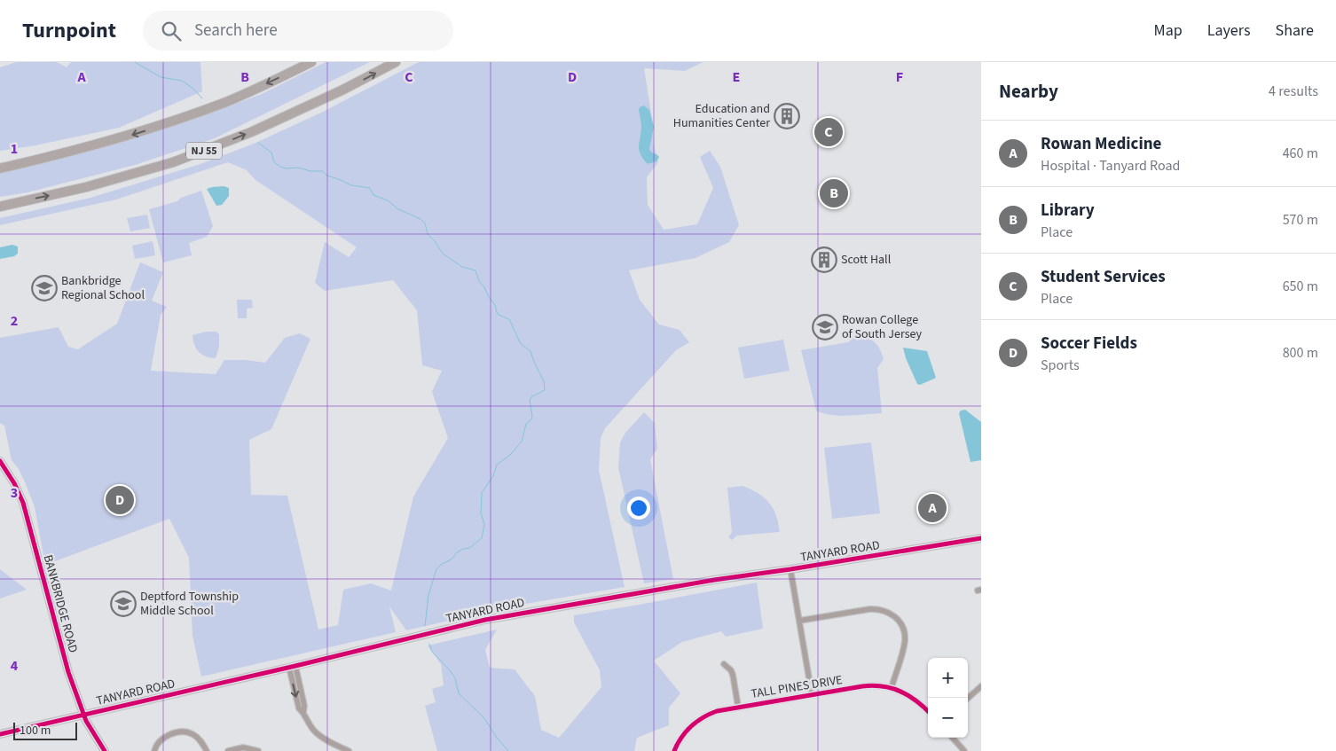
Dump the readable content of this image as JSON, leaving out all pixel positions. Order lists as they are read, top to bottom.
{
  "streets": {
    "highway": ["NJ 55"],
    "street": ["TANYARD ROAD", "BANKBRIDGE ROAD", "TALL PINES DRIVE"]
  },
  "crossings": [
    ["TANYARD ROAD", "BANKBRIDGE ROAD"]
  ],
  "places": {
    "building": ["Education and Humanities Center", "Scott Hall"],
    "school or university": ["Bankbridge Regional School", "Rowan College of South Jersey", "Deptford Township Middle School"]
  },
  "scale_bar": "100 m",
  "page": {
    "header": "Turnpoint",
    "search": "Search here",
    "nav": ["Map", "Layers", "Share"],
    "heading": ["Nearby", "4 results"],
    "pins": [
      "C",
      "B",
      "D",
      "A"
    ],
    "list": [
      {
        "mark": "A",
        "name": "Rowan Medicine",
        "note": "Hospital · Tanyard Road",
        "value": "460 m"
      },
      {
        "mark": "B",
        "name": "Library",
        "note": "Place",
        "value": "570 m"
      },
      {
        "mark": "C",
        "name": "Student Services",
        "note": "Place",
        "value": "650 m"
      },
      {
        "mark": "D",
        "name": "Soccer Fields",
        "note": "Sports",
        "value": "800 m"
      }
    ],
    "map_buttons": ["+", "−"],
    "scale": "100 m"
  },
  "grid": {
    "columns": [
      "A",
      "B",
      "C",
      "D",
      "E",
      "F"
    ],
    "rows": [
      "1",
      "2",
      "3",
      "4"
    ]
  }
}
